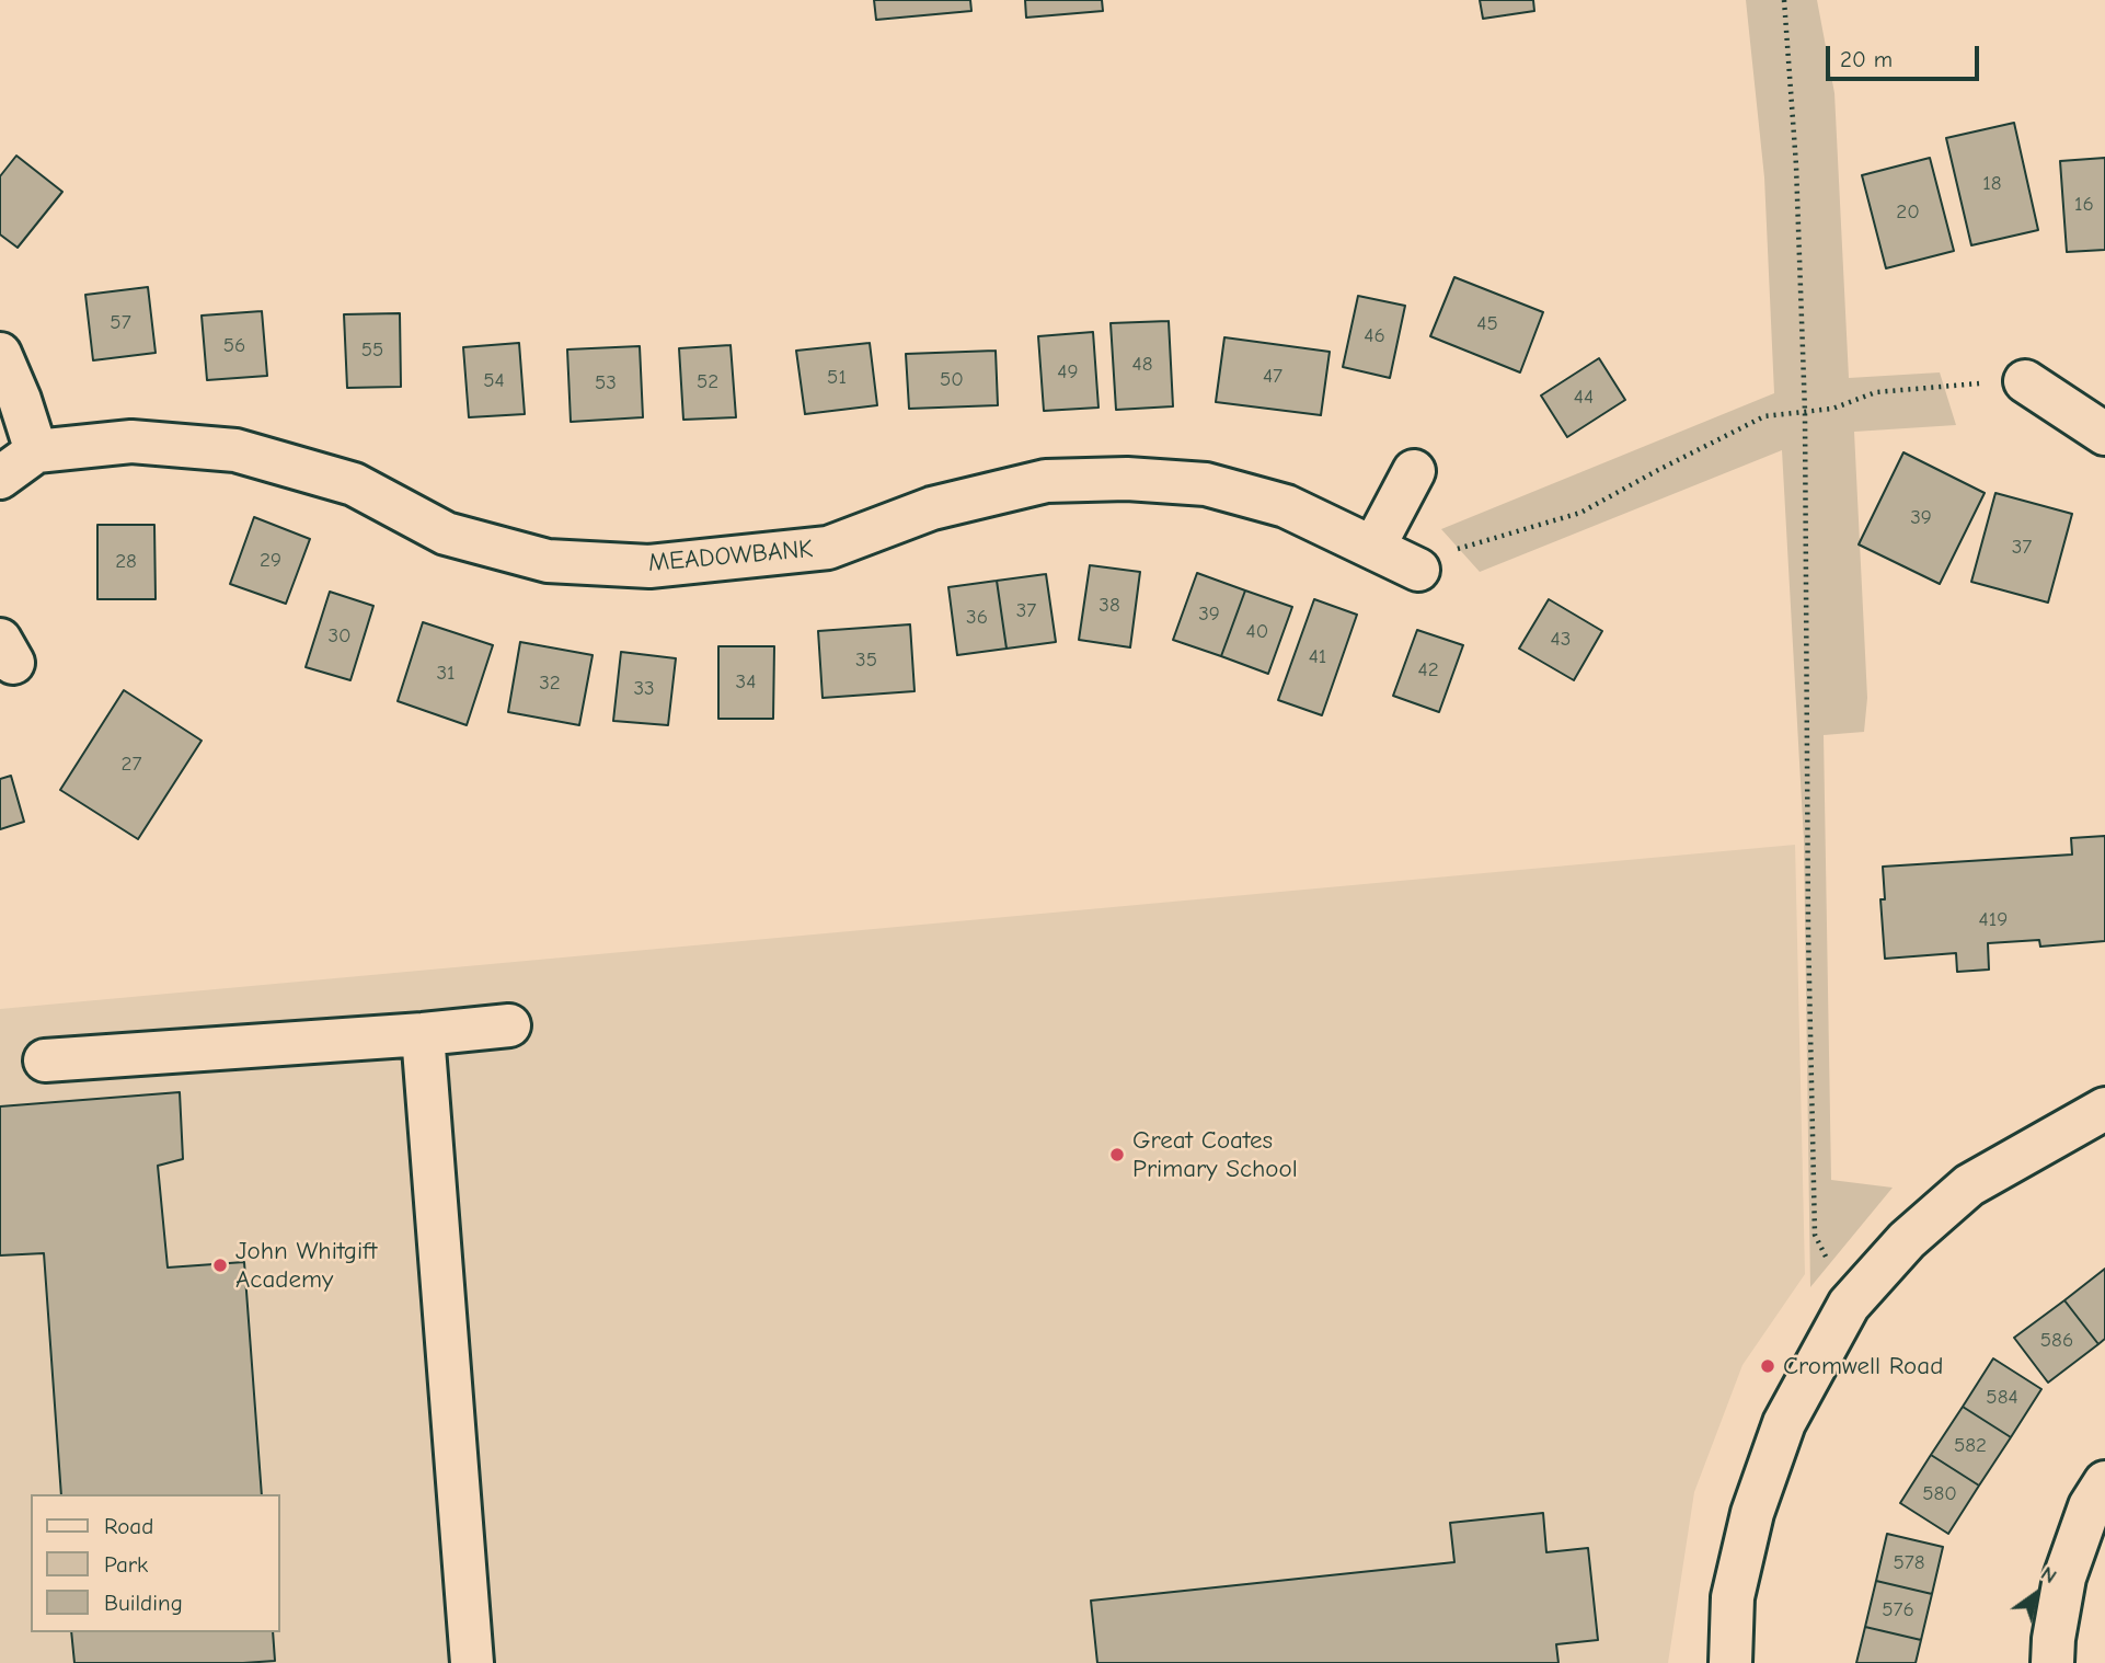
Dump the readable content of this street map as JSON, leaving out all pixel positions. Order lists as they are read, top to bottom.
{
  "streets": {
    "street": ["MEADOWBANK"]
  },
  "places": ["Great Coates Primary School", "John Whitgift Academy", "Cromwell Road"],
  "house_numbers": [
    "18",
    "16",
    "20",
    "57",
    "45",
    "46",
    "56",
    "55",
    "48",
    "49",
    "47",
    "51",
    "50",
    "54",
    "52",
    "53",
    "44",
    "39",
    "37",
    "29",
    "28",
    "38",
    "37",
    "39",
    "36",
    "40",
    "30",
    "43",
    "41",
    "35",
    "42",
    "31",
    "34",
    "32",
    "33",
    "27",
    "419",
    "586",
    "584",
    "582",
    "580",
    "578",
    "576"
  ],
  "legend": ["Road", "Park", "Building"],
  "scale_bar": "20 m",
  "north": "top right"
}
